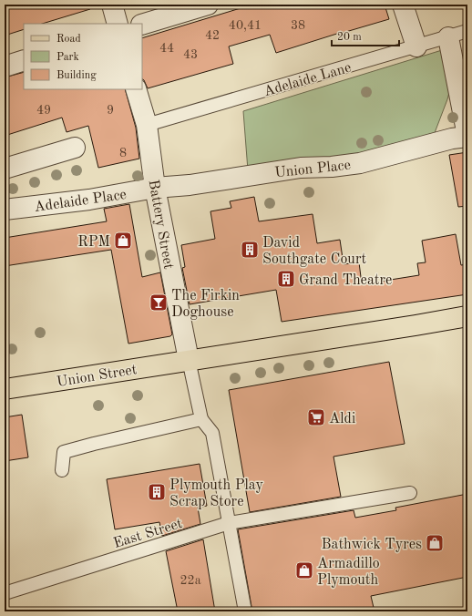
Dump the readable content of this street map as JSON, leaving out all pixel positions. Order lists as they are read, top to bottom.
{
  "streets": {
    "main road": ["Union Street"],
    "street": ["Union Place", "Adelaide Place", "Battery Street"],
    "lane": ["Adelaide Lane", "East Street"]
  },
  "crossings": [
    ["Adelaide Lane", "Battery Street"],
    ["Union Place", "Adelaide Place"],
    ["Union Place", "Battery Street"],
    ["Adelaide Place", "Battery Street"],
    ["Battery Street", "Union Street"]
  ],
  "places": {
    "shop": ["RPM", "Bathwick Tyres", "Armadillo Plymouth"],
    "building": ["David Southgate Court", "Grand Theatre", "Plymouth Play Scrap Store"],
    "bar": ["The Firkin Doghouse"],
    "supermarket": ["Aldi"]
  },
  "house_numbers": [
    "40,41",
    "38",
    "42",
    "44",
    "43",
    "49",
    "9",
    "8",
    "22a"
  ],
  "legend": ["Road", "Park", "Building"],
  "scale_bar": "20 m"
}
